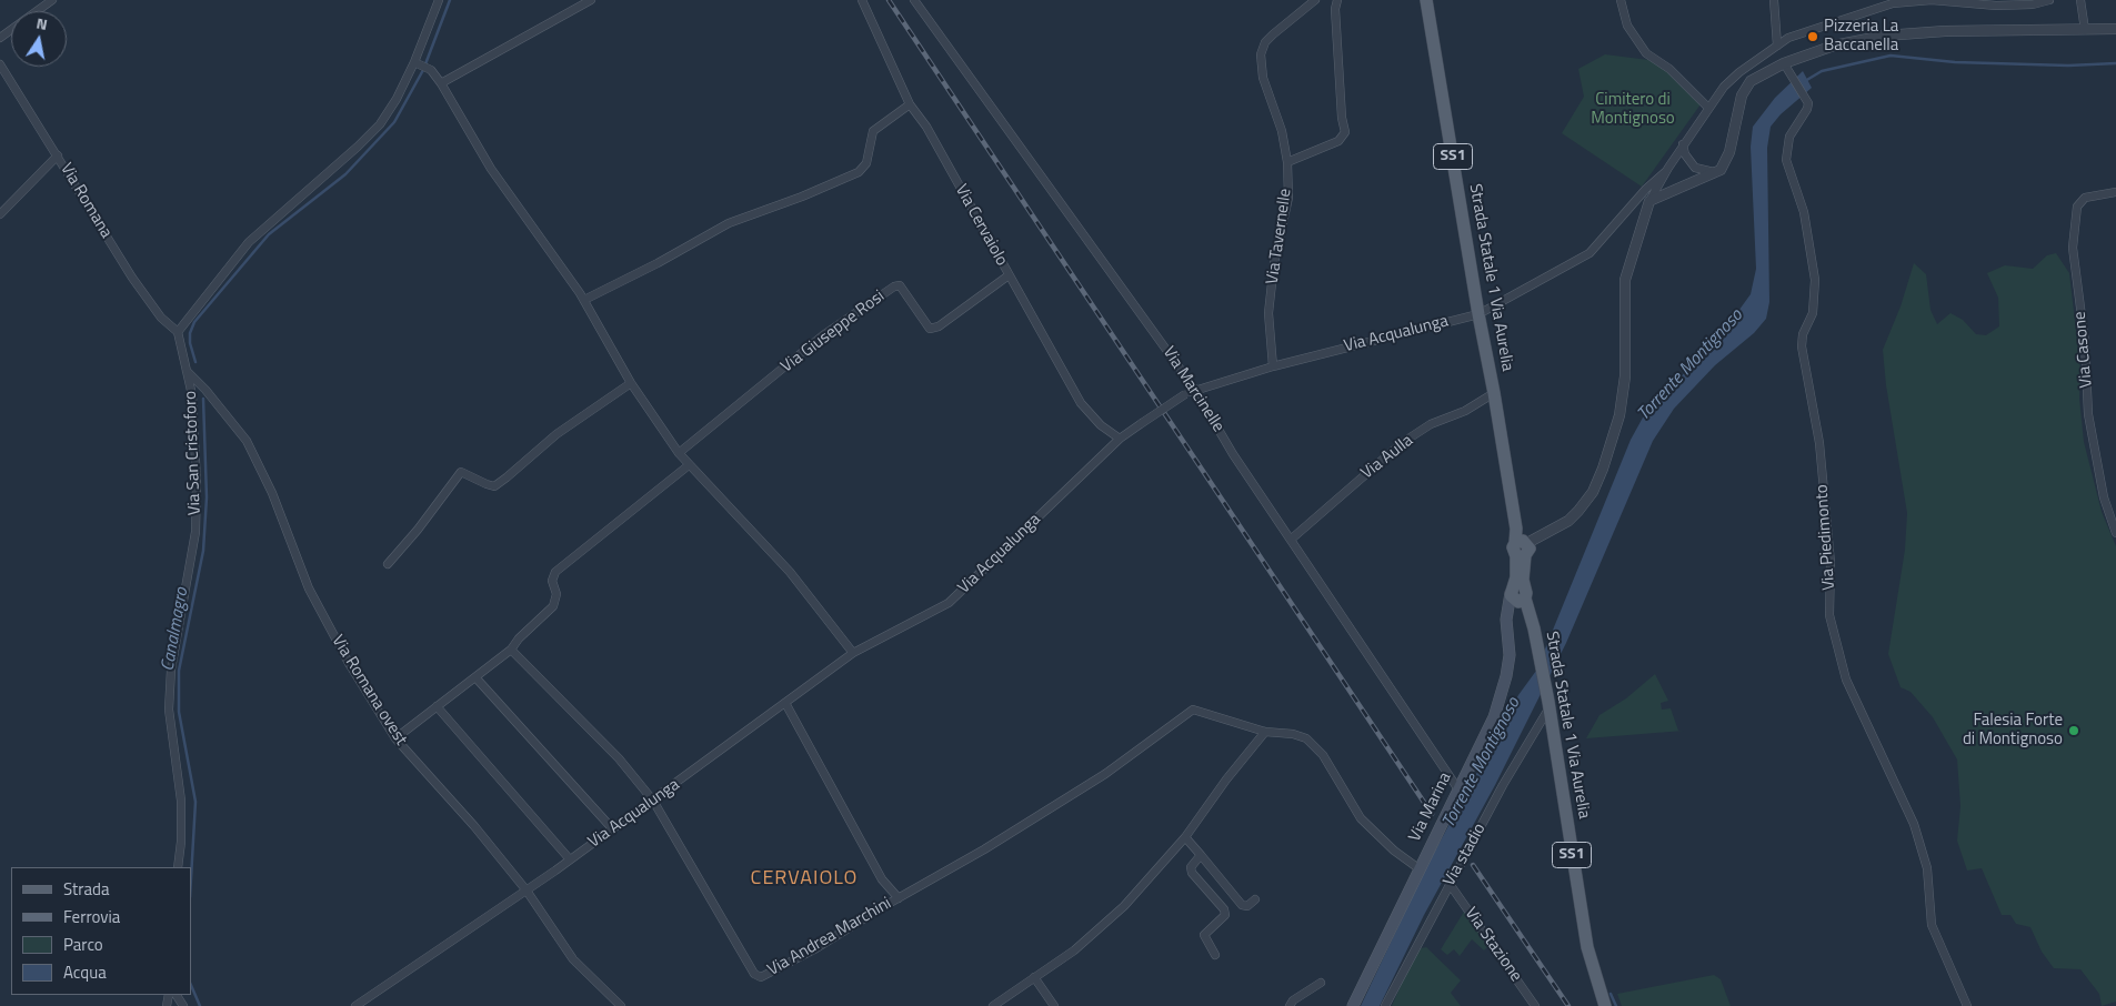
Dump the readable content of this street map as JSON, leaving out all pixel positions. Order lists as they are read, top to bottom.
{
  "streets": {
    "main road": ["SS1", "Strada Statale 1 Via Aurelia", "Via Marina"],
    "street": [
      "Via Romana",
      "Via Cervaiolo",
      "Via Tavernelle",
      "Via Giuseppe Rosi",
      "Via Acqualunga",
      "Via Casone",
      "Via Marcinelle",
      "Via San Cristoforo",
      "Via Aulla",
      "Via Piedimonto",
      "Via Romana ovest",
      "Via stadio",
      "Via Andrea Marchini",
      "Via Stazione"
    ]
  },
  "crossings": [
    ["Via Romana", "Via San Cristoforo"],
    ["Via Cervaiolo", "Via Giuseppe Rosi"],
    ["Via Cervaiolo", "Via Acqualunga"],
    ["Via Tavernelle", "Via Acqualunga"],
    ["Strada Statale 1 Via Aurelia", "Via Acqualunga"],
    ["Strada Statale 1 Via Aurelia", "Via Aulla"],
    ["Strada Statale 1 Via Aurelia", "Via Marina"],
    ["Strada Statale 1 Via Aurelia", "Via stadio"],
    ["Via Acqualunga", "Via Marcinelle"],
    ["Via Acqualunga", "Via Romana ovest"],
    ["Via Acqualunga", "Via Andrea Marchini"],
    ["Via Marcinelle", "Via Aulla"],
    ["Via Marcinelle", "Via Marina"],
    ["Via San Cristoforo", "Via Romana ovest"],
    ["Via stadio", "Via Stazione"]
  ],
  "districts": ["CERVAIOLO"],
  "water": ["Torrente Montignoso", "Canalmagro"],
  "parks": ["Cimitero di Montignoso"],
  "places": ["Pizzeria La Baccanella", "Falesia Forte di Montignoso"],
  "legend": [
    "Strada",
    "Ferrovia",
    "Parco",
    "Acqua"
  ],
  "north": "top"
}
